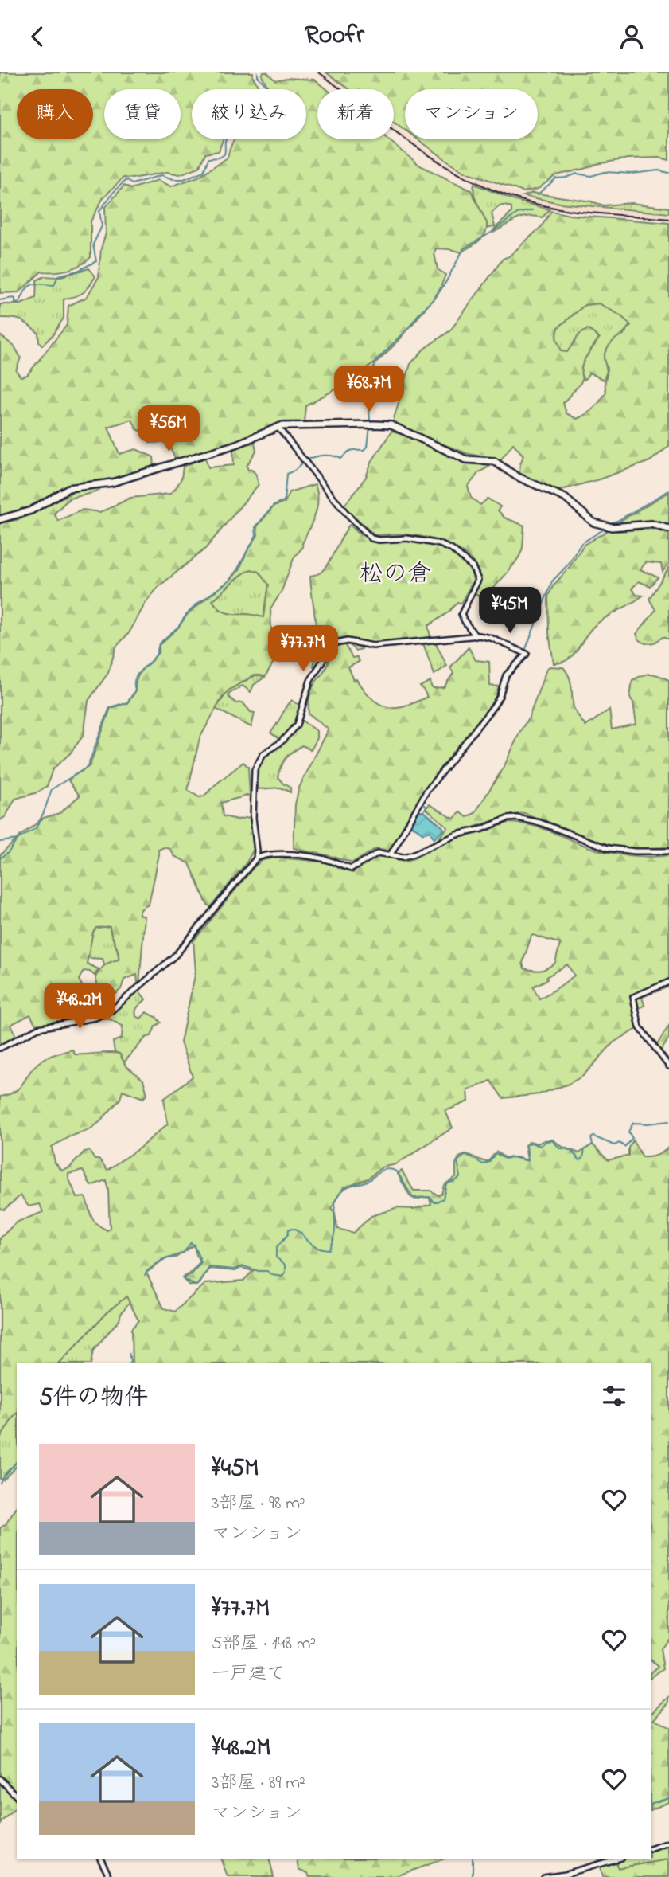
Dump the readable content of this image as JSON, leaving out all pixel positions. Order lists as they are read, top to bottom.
{
  "districts": ["松の倉"],
  "page": {
    "header": "Roofr",
    "chip": [
      "購入",
      "賃貸",
      "絞り込み",
      "新着",
      "マンション"
    ],
    "price": [
      "¥68.7M",
      "¥56M",
      "¥45M",
      "¥77.7M",
      "¥48.2M"
    ],
    "heading": "5件の物件",
    "list": [
      {
        "name": "¥45M",
        "note": "3部屋 · 98 m² · マンション"
      },
      {
        "name": "¥77.7M",
        "note": "5部屋 · 148 m² · 一戸建て"
      },
      {
        "name": "¥48.2M",
        "note": "3部屋 · 89 m² · マンション"
      }
    ]
  }
}
